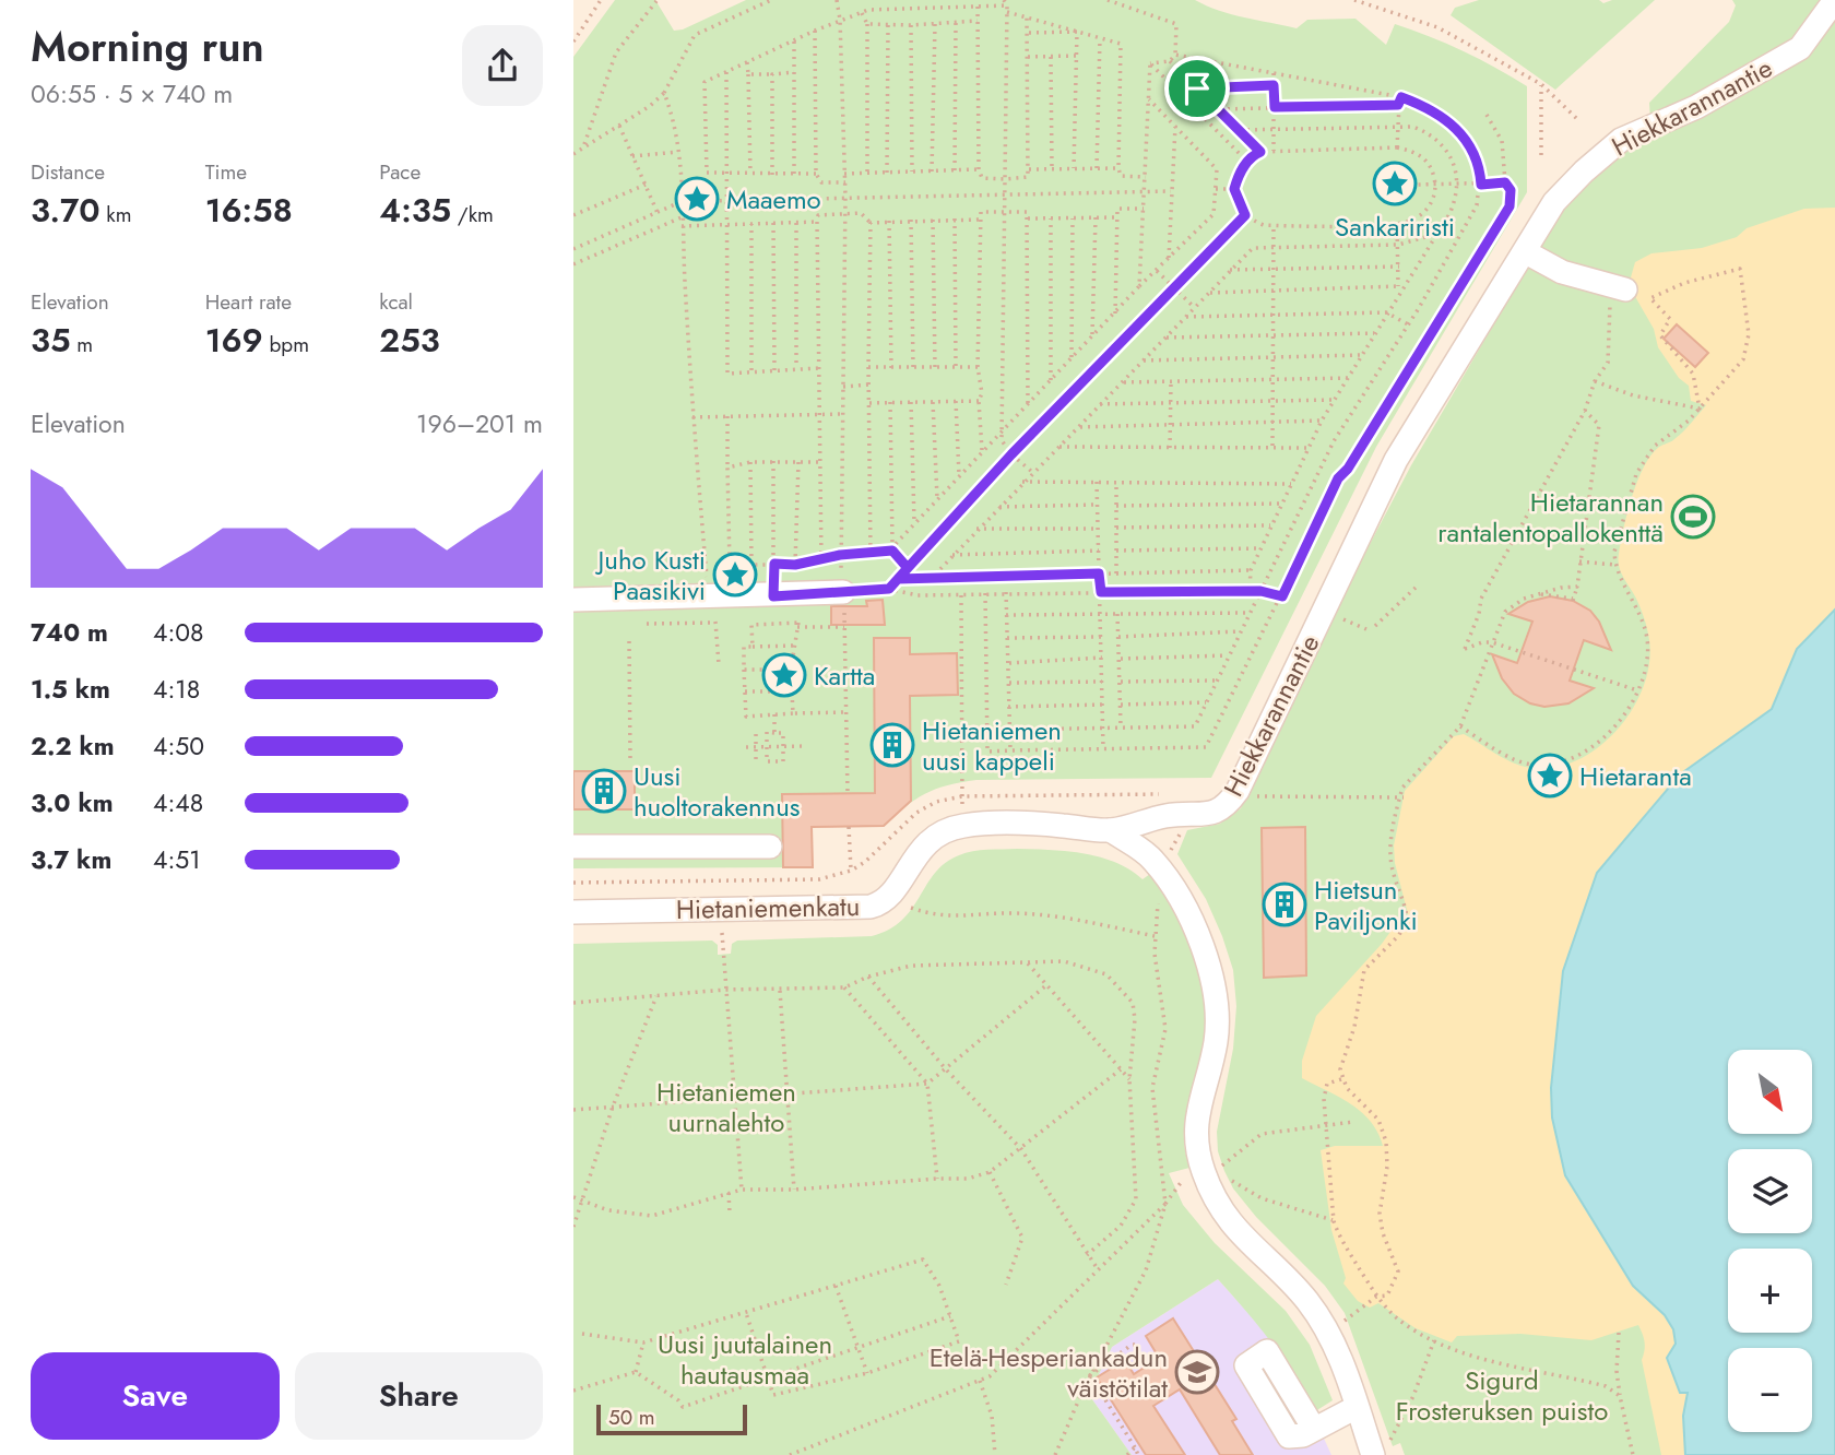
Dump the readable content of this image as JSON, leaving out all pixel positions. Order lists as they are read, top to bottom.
{
  "streets": {
    "street": ["Hiekkarannantie", "Hietaniemenkatu"]
  },
  "crossings": [
    ["Hiekkarannantie", "Hietaniemenkatu"]
  ],
  "parks": ["Hietaniemen uurnalehto", "Uusi juutalainen hautausmaa", "Sigurd Frosteruksen puisto"],
  "places": {
    "place": [
      "Sankariristi",
      "Maaemo",
      "Juho Kusti Paasikivi",
      "Kartta",
      "Hietaranta"
    ],
    "sports": ["Hietarannan rantalentopallokenttä"],
    "building": ["Hietaniemen uusi kappeli", "Uusi huoltorakennus", "Hietsun Paviljonki"],
    "school or university": ["Etelä-Hesperiankadun väistötilat"]
  },
  "scale_bar": "50 m",
  "north": "bottom right",
  "page": {
    "heading": ["Morning run", "06:55 · 5 × 740 m"],
    "stats": [
      ["Distance", "3.70 km"],
      ["Time", "16:58"],
      ["Pace", "4:35 /km"],
      ["Elevation", "35 m"],
      ["Heart rate", "169 bpm"],
      ["kcal", "253"]
    ],
    "chart": ["Elevation", "196–201 m"],
    "list": [
      {
        "name": "740 m",
        "note": "4:08"
      },
      {
        "name": "1.5 km",
        "note": "4:18"
      },
      {
        "name": "2.2 km",
        "note": "4:50"
      },
      {
        "name": "3.0 km",
        "note": "4:48"
      },
      {
        "name": "3.7 km",
        "note": "4:51"
      }
    ],
    "map_buttons": ["+", "−"],
    "buttons": ["Save", "Share"],
    "scale": "50 m"
  }
}
